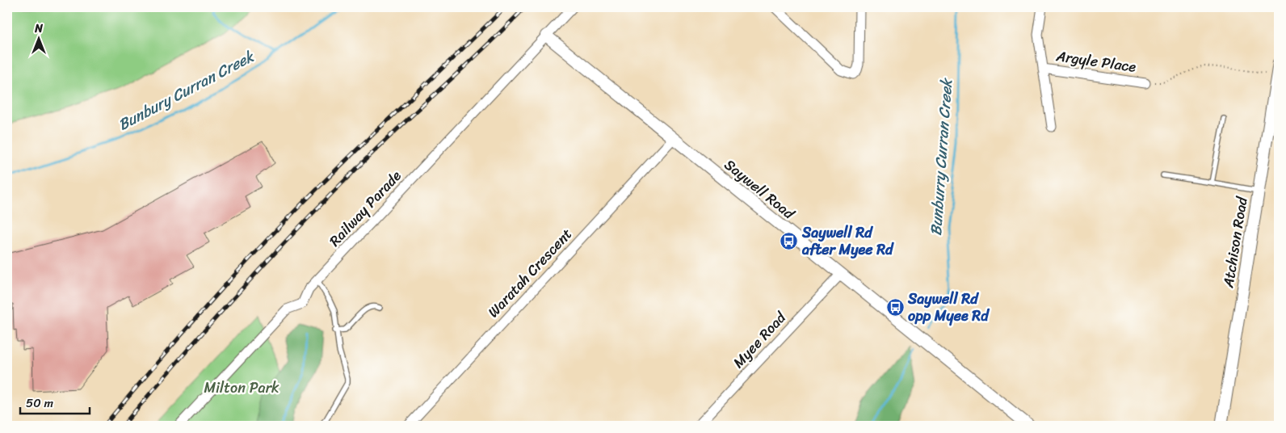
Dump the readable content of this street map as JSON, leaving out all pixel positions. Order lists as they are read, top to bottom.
{
  "streets": {
    "street": [
      "Argyle Place",
      "Saywell Road",
      "Railway Parade",
      "Atchison Road",
      "Waratah Crescent",
      "Myee Road"
    ]
  },
  "crossings": [
    ["Saywell Road", "Railway Parade"],
    ["Saywell Road", "Waratah Crescent"],
    ["Saywell Road", "Myee Road"]
  ],
  "water": ["Bunbury Curran Creek", "Bunburry Curran Creek"],
  "parks": ["Milton Park"],
  "places": {
    "bus stop": ["Saywell Rd after Myee Rd", "Saywell Rd opp Myee Rd"]
  },
  "scale_bar": "50 m",
  "north": "top"
}
